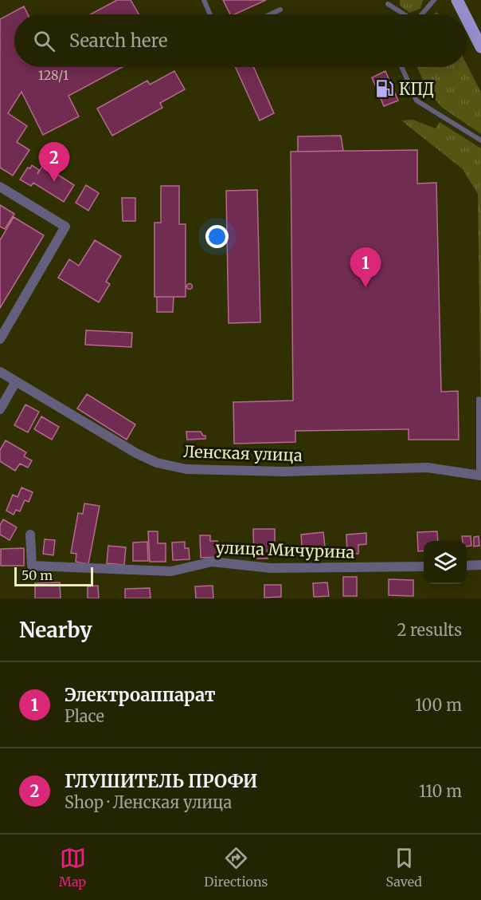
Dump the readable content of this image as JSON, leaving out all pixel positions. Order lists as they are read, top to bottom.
{
  "streets": {
    "street": ["Ленская улица", "улица Мичурина"]
  },
  "places": {
    "fuel station": ["КПД"]
  },
  "house_numbers": ["128/1"],
  "scale_bar": "50 m",
  "page": {
    "search": "Search here",
    "pins": ["2", "1"],
    "scale": "50 m",
    "heading": ["Nearby", "2 results"],
    "list": [
      {
        "mark": "1",
        "name": "Электроаппарат",
        "note": "Place",
        "value": "100 m"
      },
      {
        "mark": "2",
        "name": "ГЛУШИТЕЛЬ ПРОФИ",
        "note": "Shop · Ленская улица",
        "value": "110 m"
      }
    ],
    "nav": ["Map", "Directions", "Saved"]
  }
}
